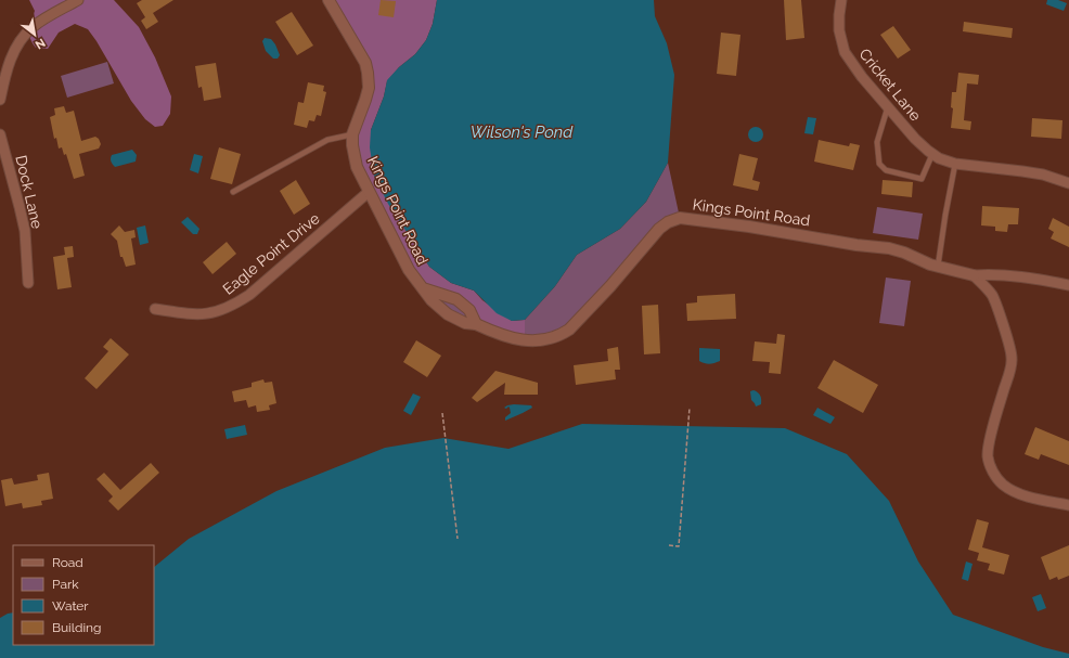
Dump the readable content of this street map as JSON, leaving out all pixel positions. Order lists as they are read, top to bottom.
{
  "streets": {
    "street": [
      "Cricket Lane",
      "Dock Lane",
      "Kings Point Road",
      "Eagle Point Drive"
    ]
  },
  "crossings": [
    ["Kings Point Road", "Eagle Point Drive"]
  ],
  "water": ["Wilson's Pond"],
  "legend": [
    "Road",
    "Park",
    "Water",
    "Building"
  ],
  "north": "bottom right"
}
